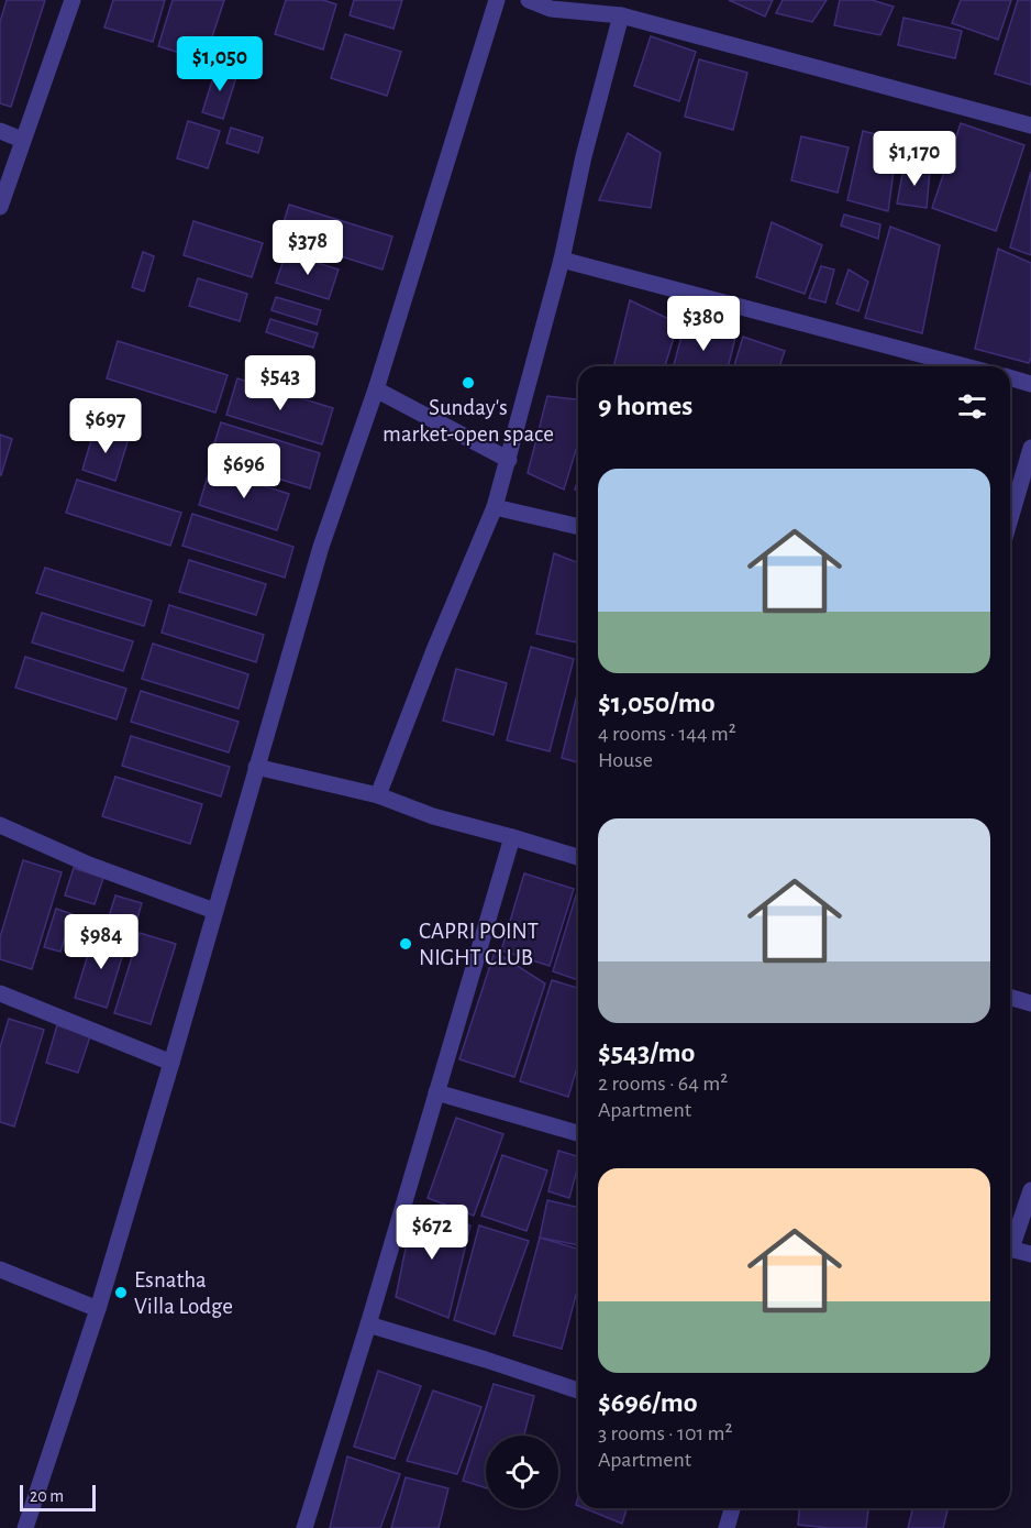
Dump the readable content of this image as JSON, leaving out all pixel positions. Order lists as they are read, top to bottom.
{
  "places": ["Sunday's market-open space", "CAPRI POINT NIGHT CLUB", "Esnatha Villa Lodge"],
  "scale_bar": "20 m",
  "page": {
    "price": [
      "$1,050",
      "$1,170",
      "$378",
      "$380",
      "$543",
      "$697",
      "$696",
      "$984",
      "$672"
    ],
    "heading": "9 homes",
    "list": [
      {
        "name": "$1,050/mo",
        "note": "4 rooms · 144 m² · House"
      },
      {
        "name": "$543/mo",
        "note": "2 rooms · 64 m² · Apartment"
      },
      {
        "name": "$696/mo",
        "note": "3 rooms · 101 m² · Apartment"
      }
    ],
    "scale": "20 m"
  }
}
